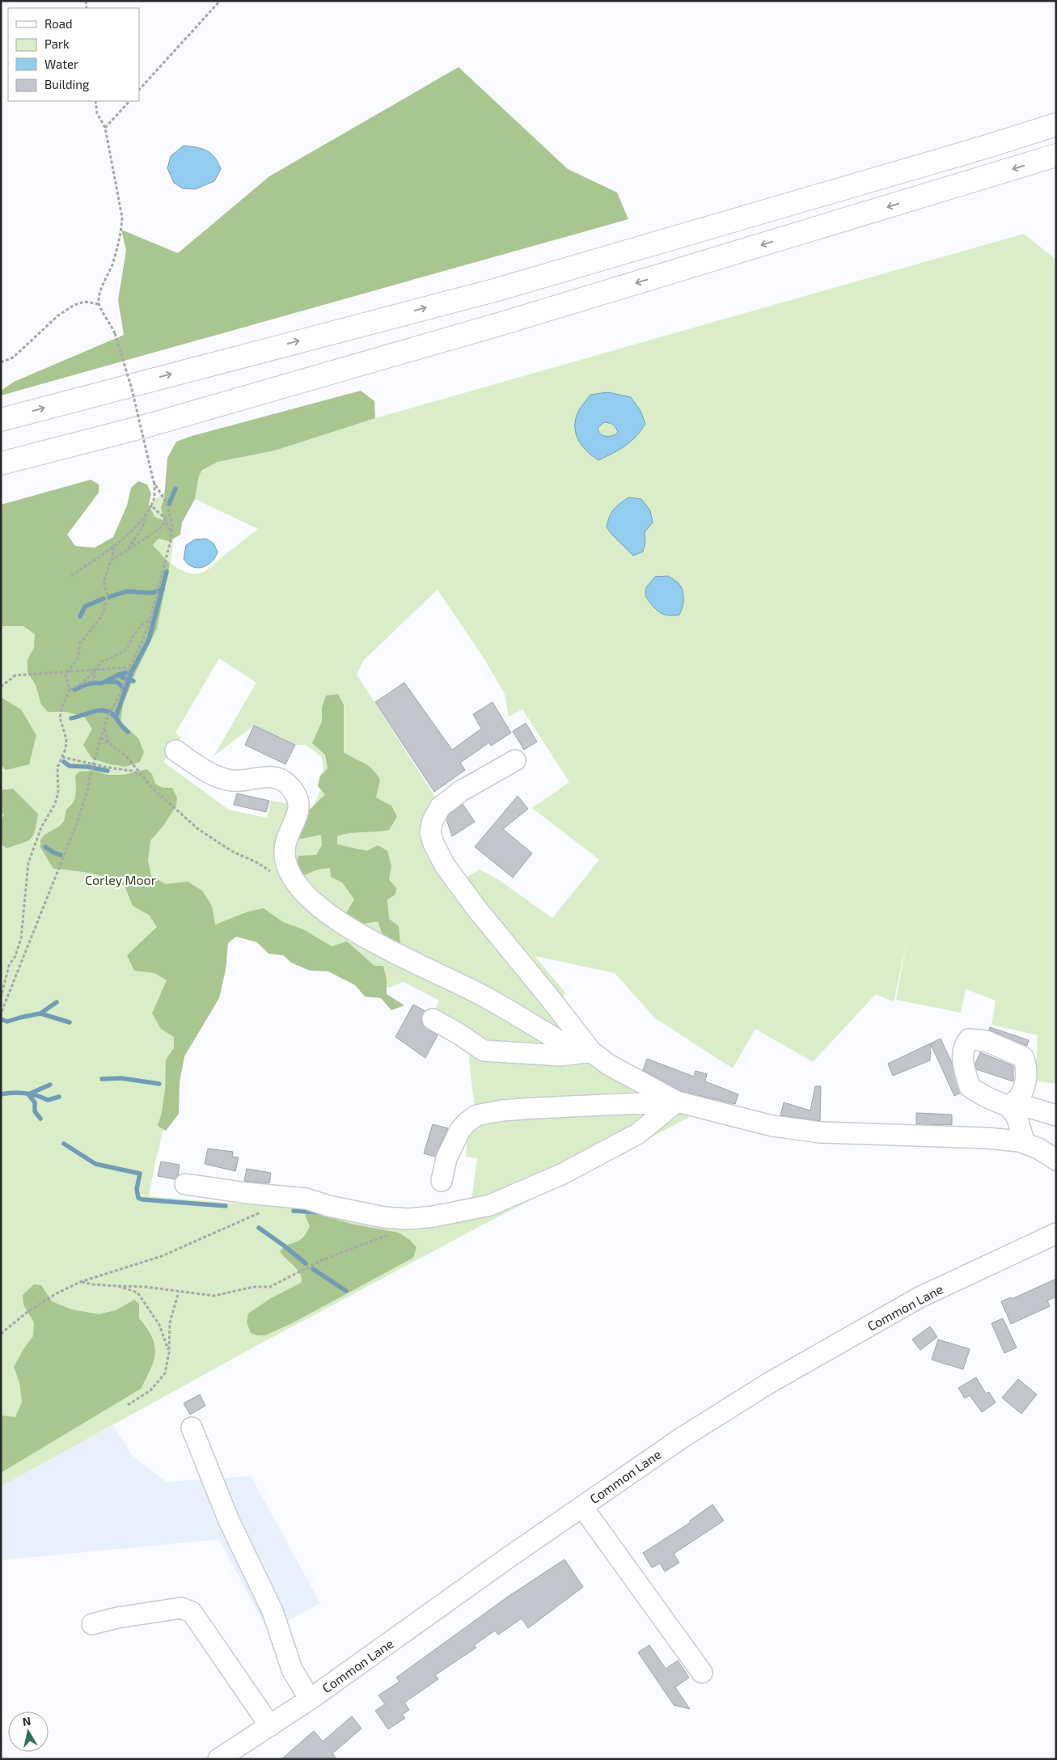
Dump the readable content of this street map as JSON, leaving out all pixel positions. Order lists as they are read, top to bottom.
{
  "streets": {
    "street": ["Common Lane"]
  },
  "parks": ["Corley Moor"],
  "legend": [
    "Road",
    "Park",
    "Water",
    "Building"
  ],
  "north": "top"
}
